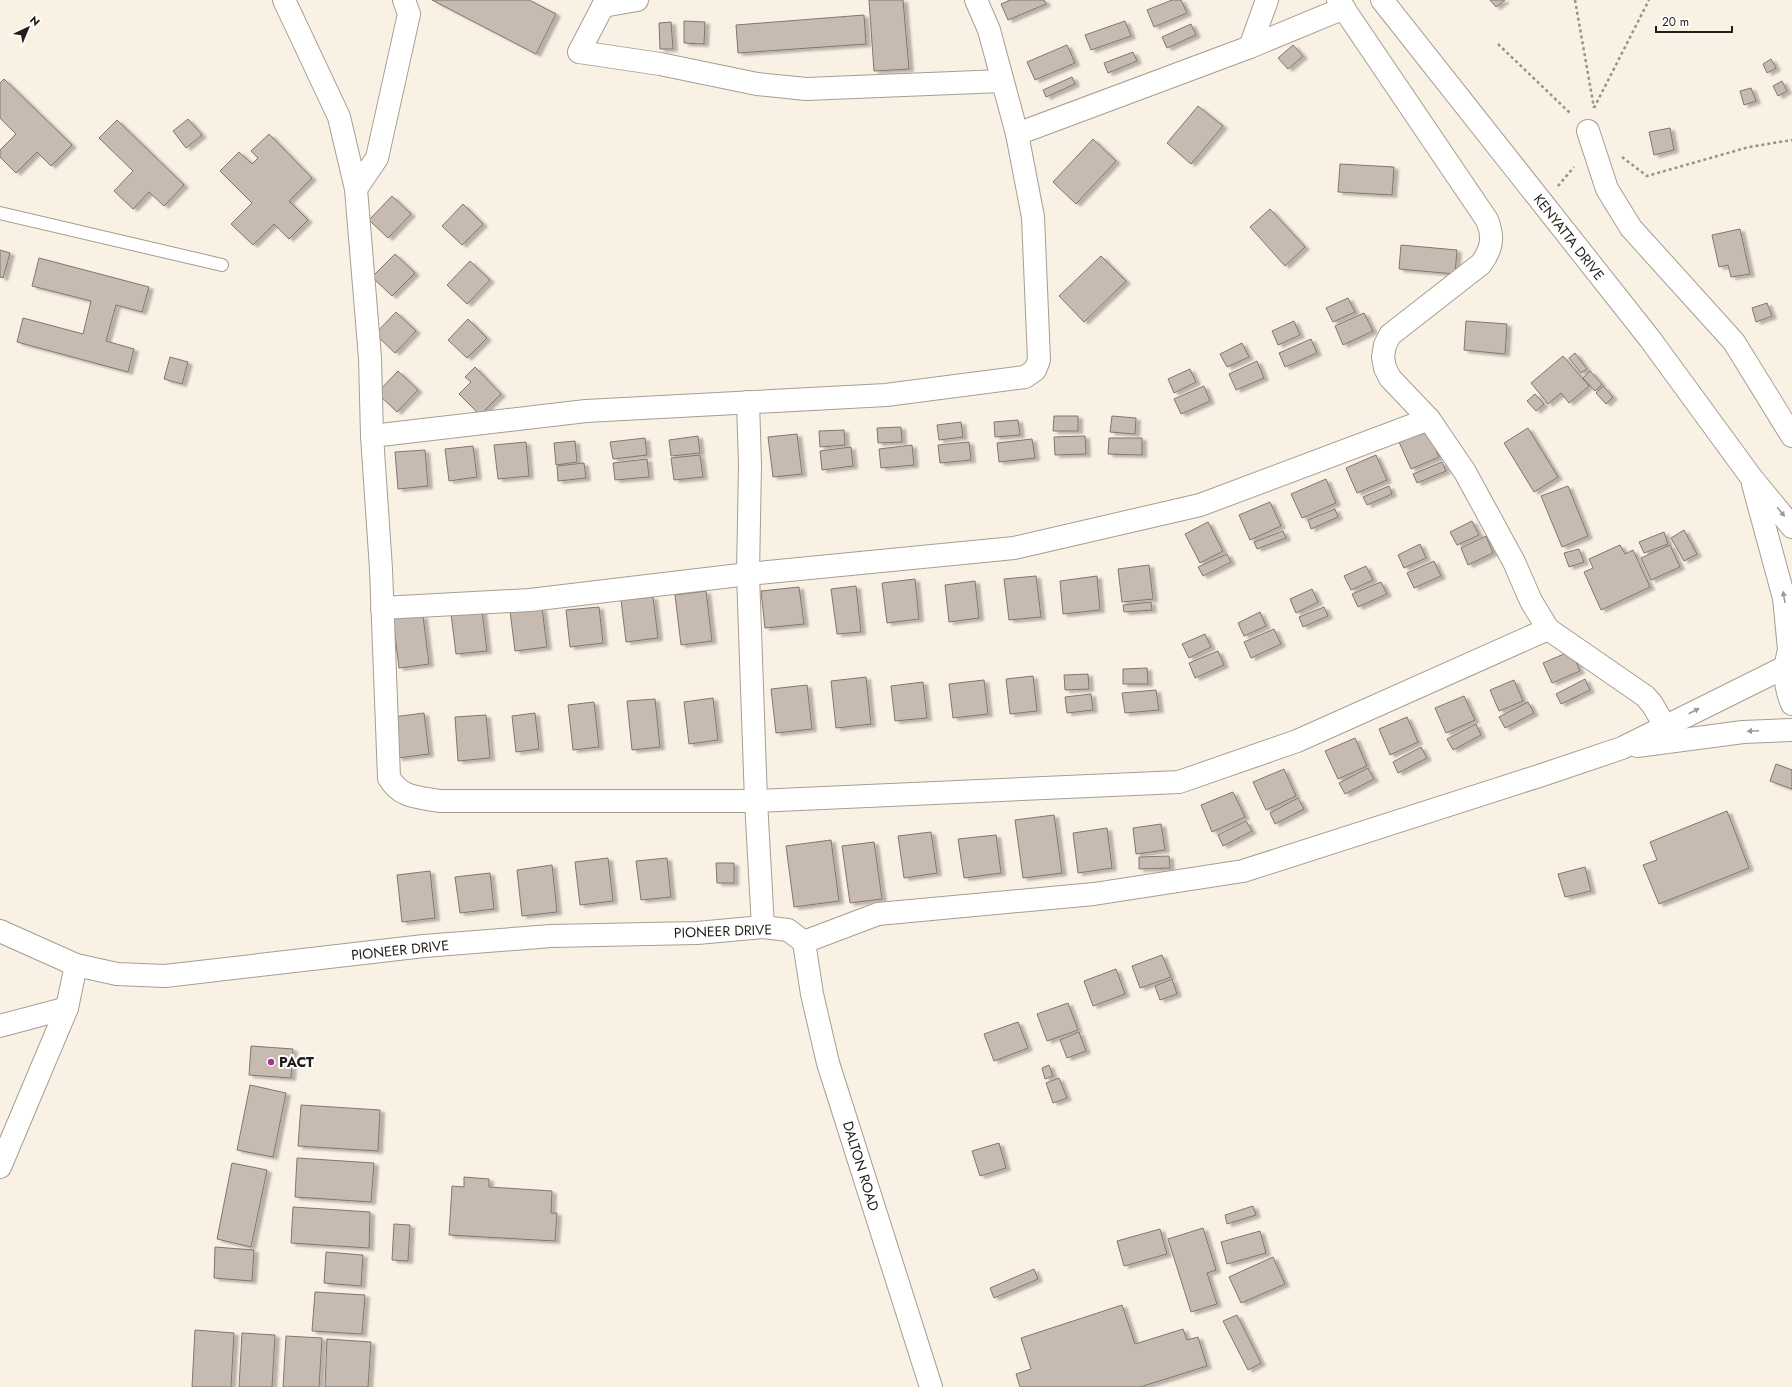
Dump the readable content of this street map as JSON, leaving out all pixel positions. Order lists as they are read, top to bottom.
{
  "streets": {
    "street": ["KENYATTA DRIVE", "PIONEER DRIVE", "DALTON ROAD"]
  },
  "crossings": [
    ["PIONEER DRIVE", "DALTON ROAD"]
  ],
  "places": ["PACT"],
  "scale_bar": "20 m",
  "north": "top right"
}
